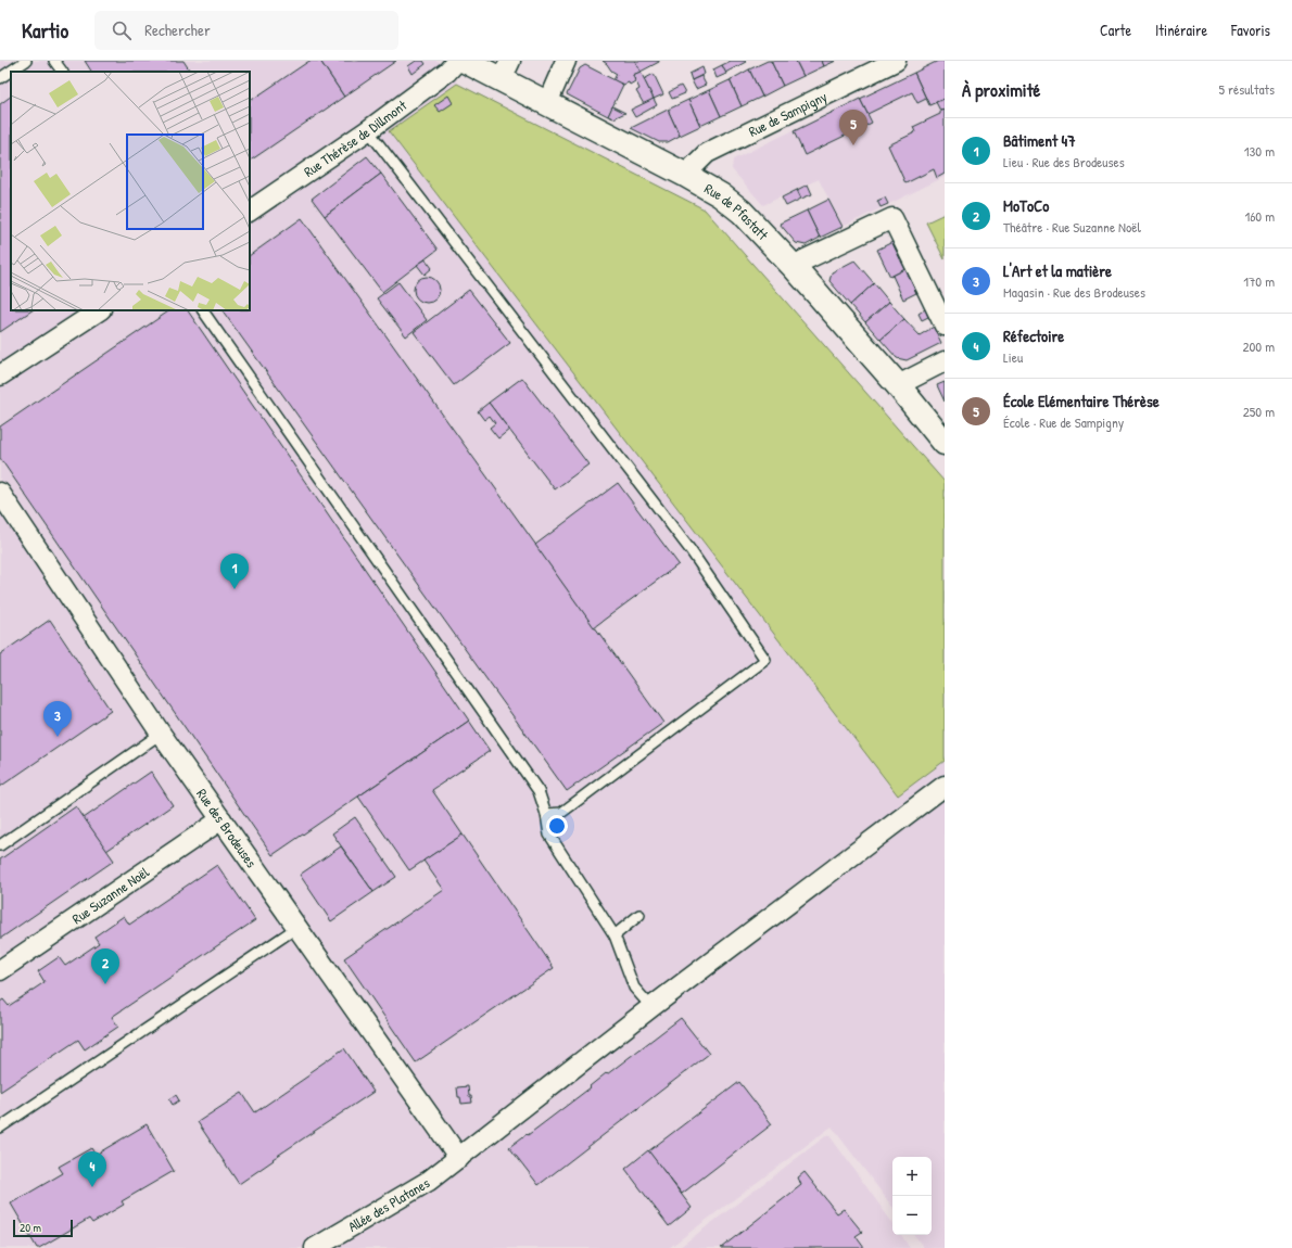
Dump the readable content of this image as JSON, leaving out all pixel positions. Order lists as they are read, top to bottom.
{
  "streets": {
    "street": [
      "Rue de Sampigny",
      "Rue Thérèse de Dillmont",
      "Rue de Pfastatt",
      "Rue des Brodeuses",
      "Rue Suzanne Noël",
      "Allée des Platanes"
    ]
  },
  "crossings": [
    ["Rue de Sampigny", "Rue de Pfastatt"],
    ["Rue des Brodeuses", "Rue Suzanne Noël"],
    ["Rue des Brodeuses", "Allée des Platanes"]
  ],
  "scale_bar": "20 m",
  "page": {
    "header": "Kartio",
    "search": "Rechercher",
    "nav": ["Carte", "Itinéraire", "Favoris"],
    "heading": ["À proximité", "5 résultats"],
    "pins": [
      "5",
      "1",
      "3",
      "2",
      "4"
    ],
    "list": [
      {
        "mark": "1",
        "name": "Bâtiment 47",
        "note": "Lieu · Rue des Brodeuses",
        "value": "130 m"
      },
      {
        "mark": "2",
        "name": "MoToCo",
        "note": "Théâtre · Rue Suzanne Noël",
        "value": "160 m"
      },
      {
        "mark": "3",
        "name": "L'Art et la matière",
        "note": "Magasin · Rue des Brodeuses",
        "value": "170 m"
      },
      {
        "mark": "4",
        "name": "Réfectoire",
        "note": "Lieu",
        "value": "200 m"
      },
      {
        "mark": "5",
        "name": "École Elémentaire Thérèse",
        "note": "École · Rue de Sampigny",
        "value": "250 m"
      }
    ],
    "map_buttons": ["+", "−"],
    "scale": "20 m"
  }
}
